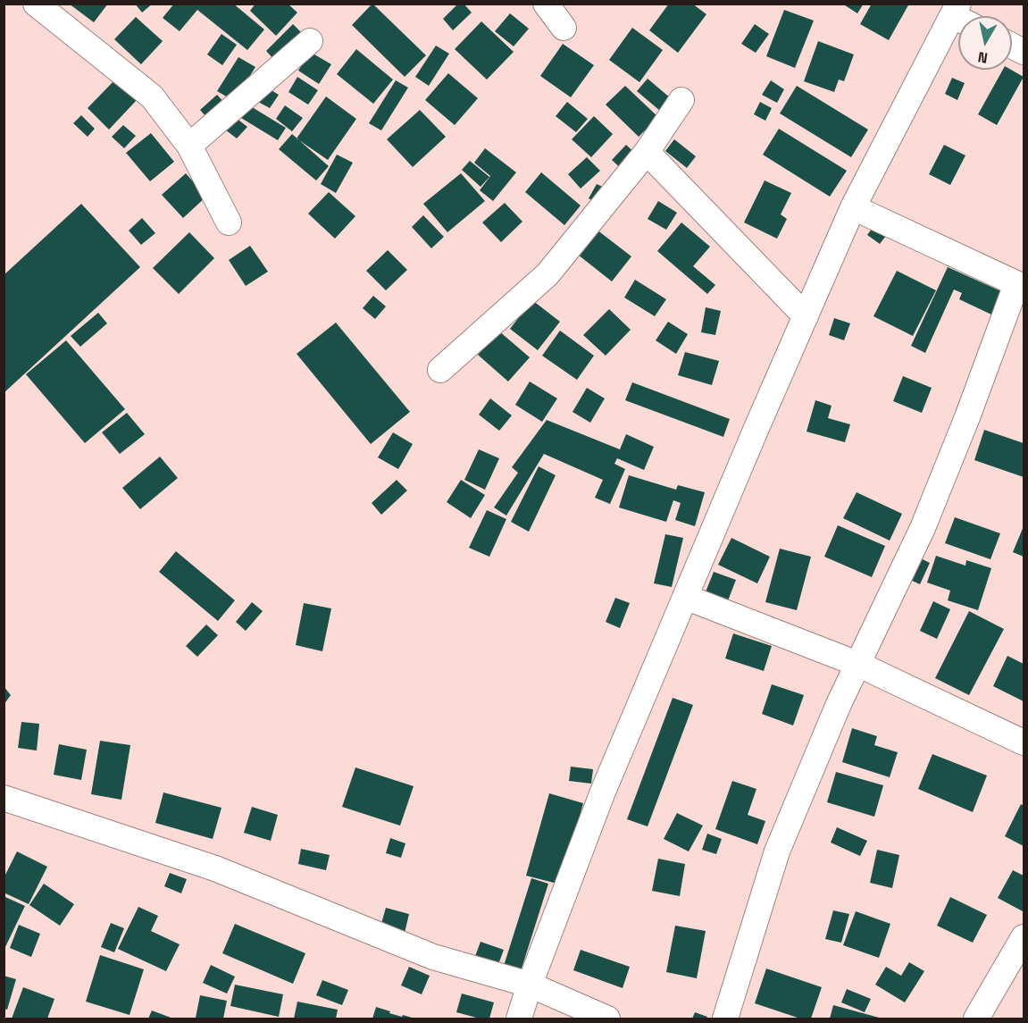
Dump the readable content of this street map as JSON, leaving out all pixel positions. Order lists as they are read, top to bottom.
{
  "north": "bottom"
}
